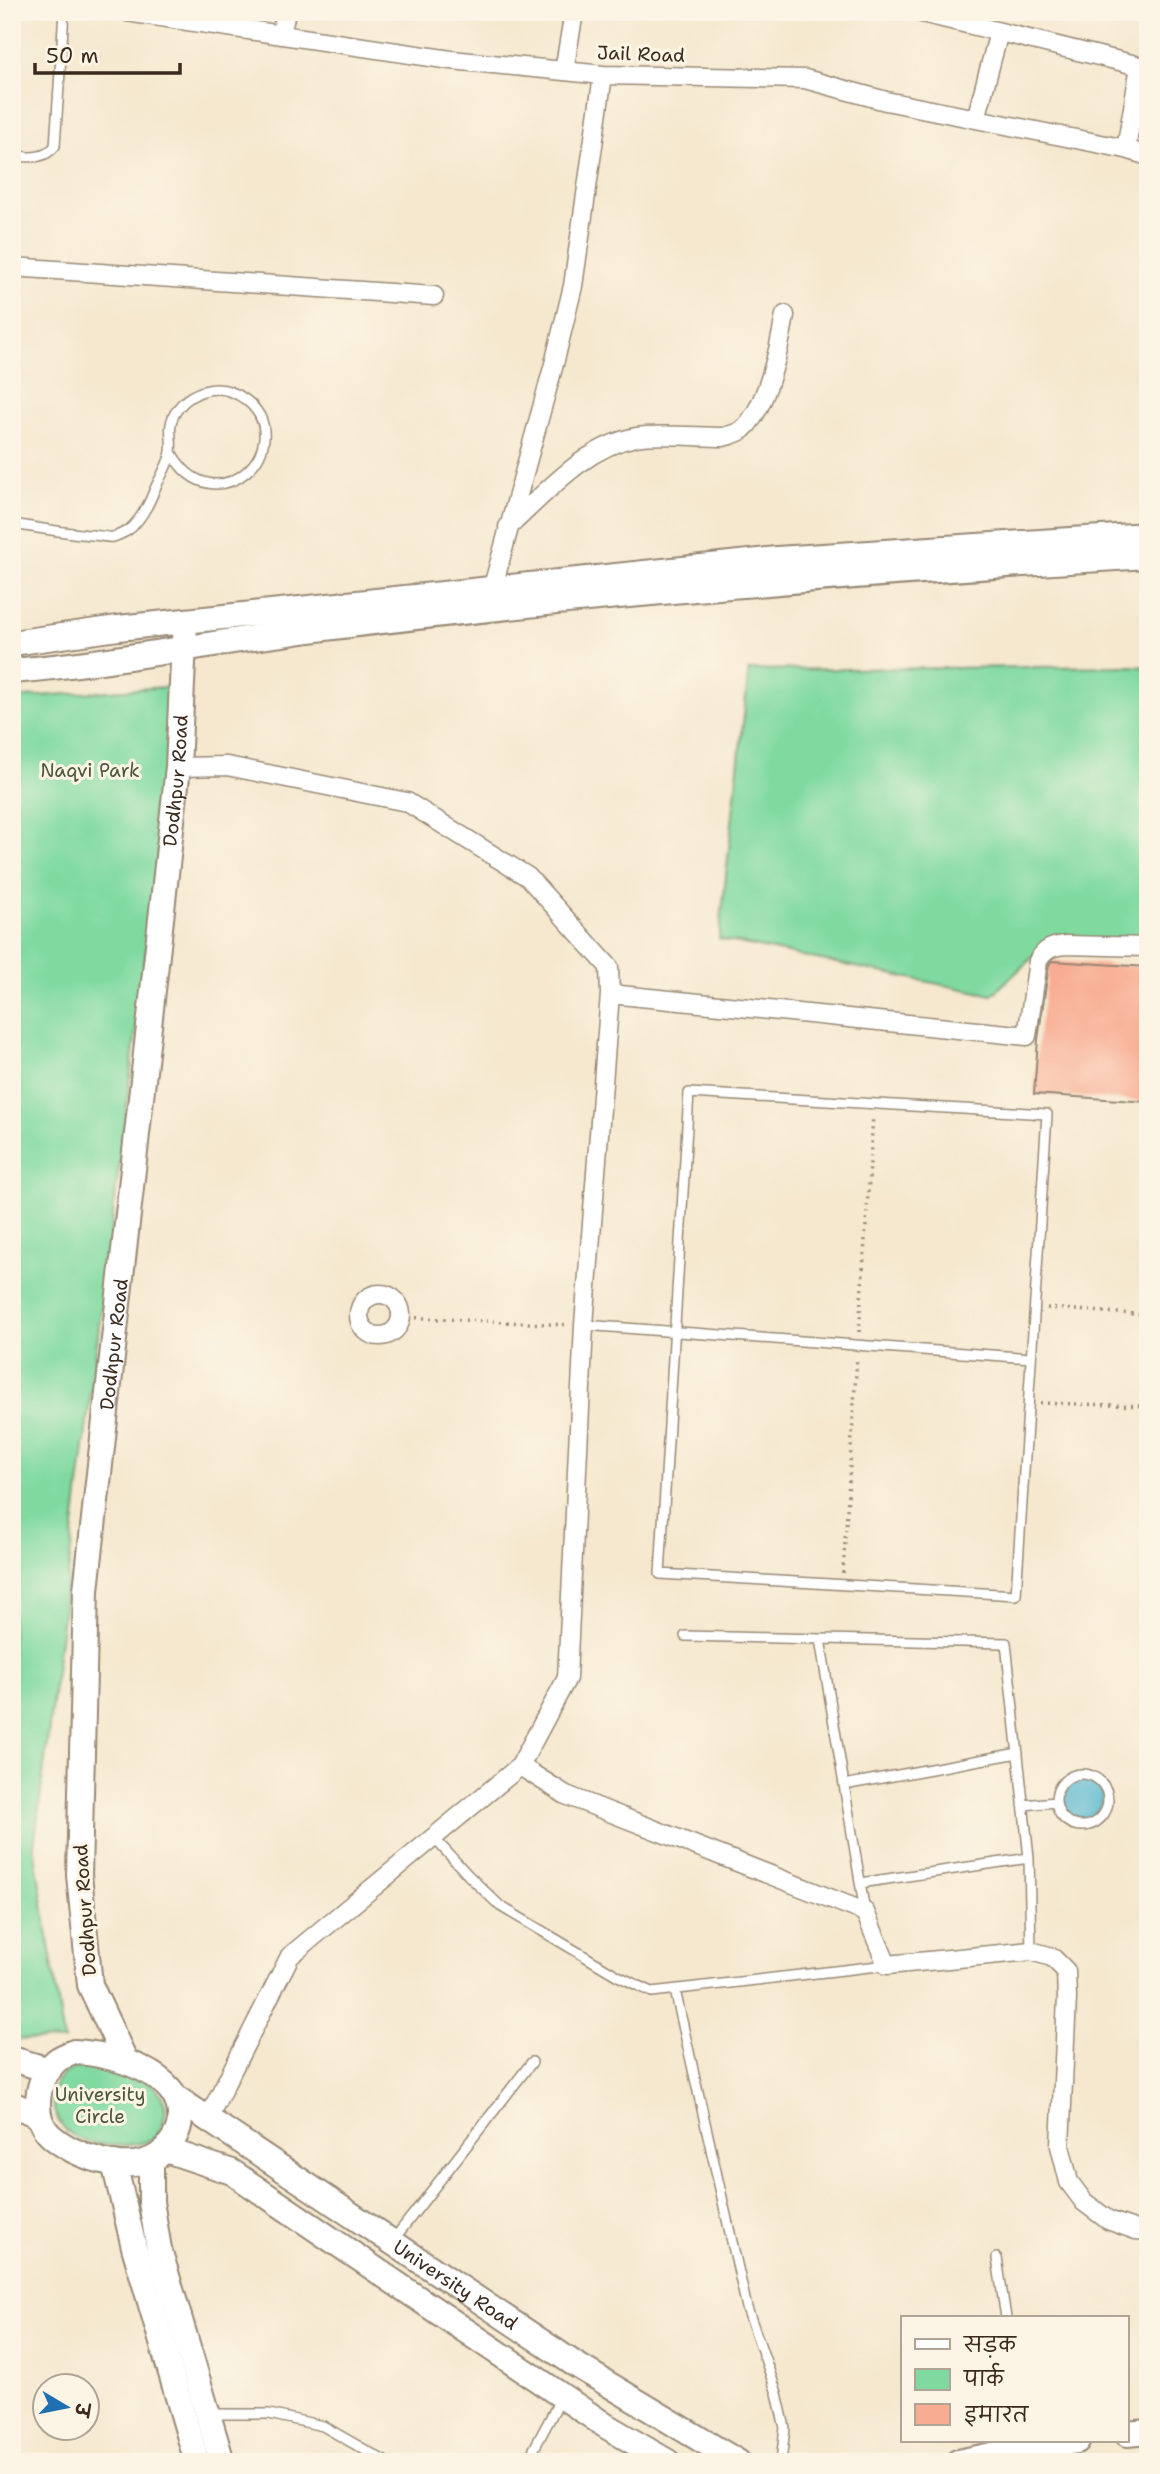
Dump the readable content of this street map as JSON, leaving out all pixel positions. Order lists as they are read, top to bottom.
{
  "streets": {
    "main road": ["Dodhpur Road", "University Road"],
    "street": ["Jail Road"]
  },
  "crossings": [
    ["Dodhpur Road", "University Road"]
  ],
  "parks": ["Naqvi Park", "University Circle"],
  "legend": ["सड़क", "पार्क", "इमारत"],
  "scale_bar": "50 m",
  "north": "right"
}
